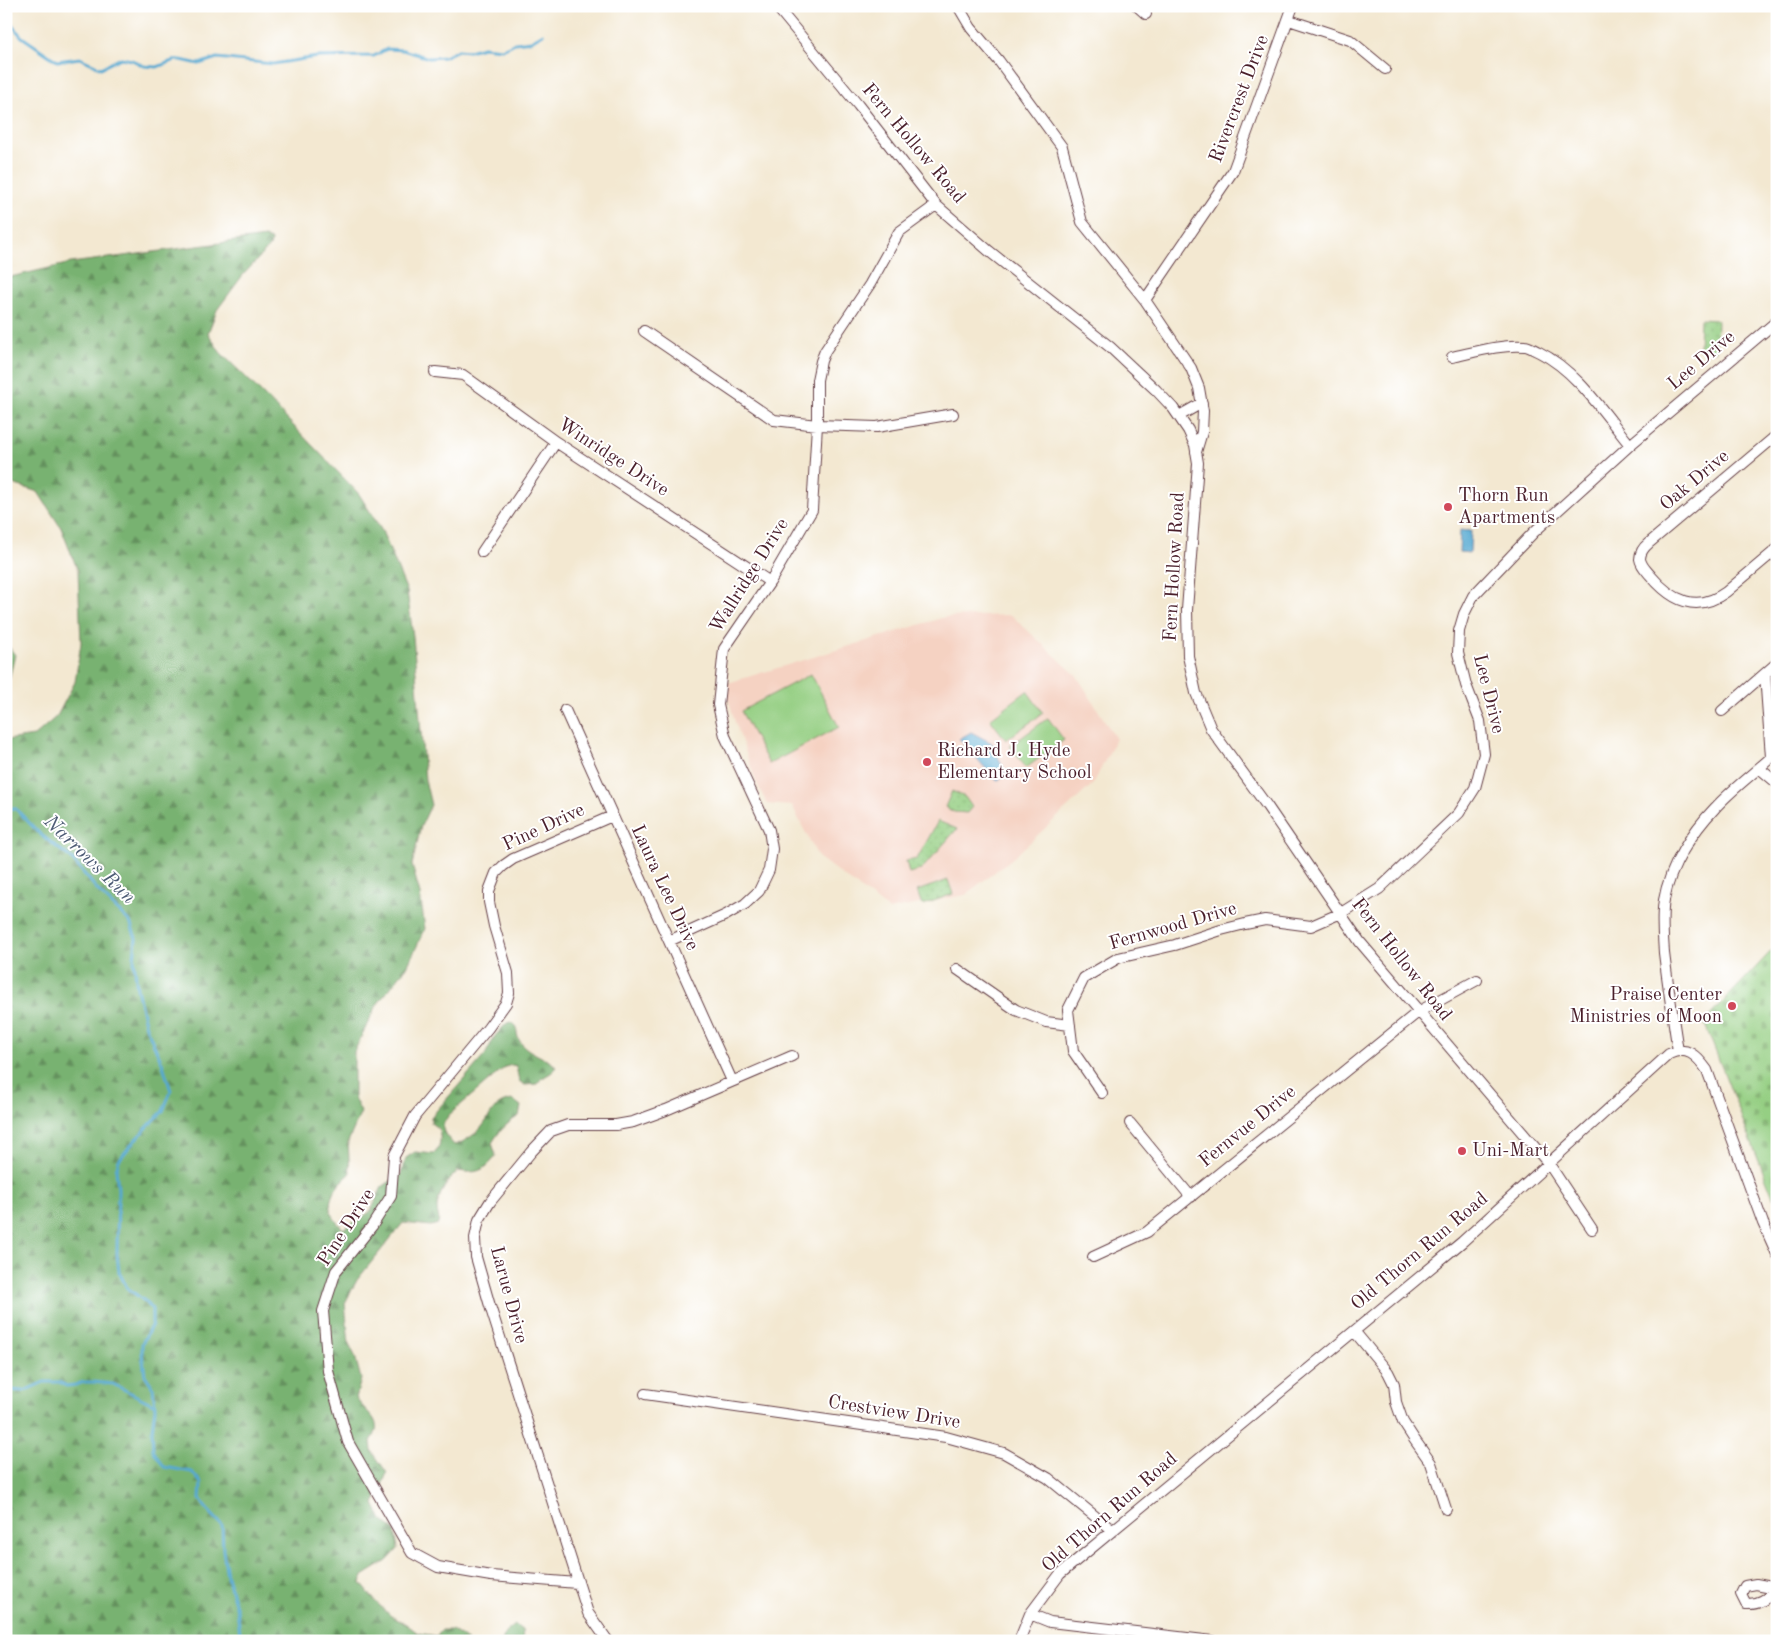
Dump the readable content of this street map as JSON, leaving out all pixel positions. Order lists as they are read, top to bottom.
{
  "streets": {
    "street": [
      "Rivercrest Drive",
      "Fern Hollow Road",
      "Lee Drive",
      "Winridge Drive",
      "Oak Drive",
      "Wallridge Drive",
      "Pine Drive",
      "Laura Lee Drive",
      "Fernwood Drive",
      "Fernvue Drive",
      "Old Thorn Run Road",
      "Larue Drive",
      "Crestview Drive"
    ]
  },
  "crossings": [
    ["Fern Hollow Road", "Lee Drive"],
    ["Fern Hollow Road", "Wallridge Drive"],
    ["Fern Hollow Road", "Fernwood Drive"],
    ["Fern Hollow Road", "Fernvue Drive"],
    ["Fern Hollow Road", "Old Thorn Run Road"],
    ["Lee Drive", "Fernwood Drive"],
    ["Winridge Drive", "Wallridge Drive"],
    ["Wallridge Drive", "Laura Lee Drive"],
    ["Pine Drive", "Laura Lee Drive"],
    ["Pine Drive", "Larue Drive"],
    ["Laura Lee Drive", "Larue Drive"],
    ["Old Thorn Run Road", "Crestview Drive"]
  ],
  "water": ["Narrows Run"],
  "places": [
    "Thorn Run Apartments",
    "Richard J. Hyde Elementary School",
    "Praise Center Ministries of Moon",
    "Uni-Mart"
  ]
}
